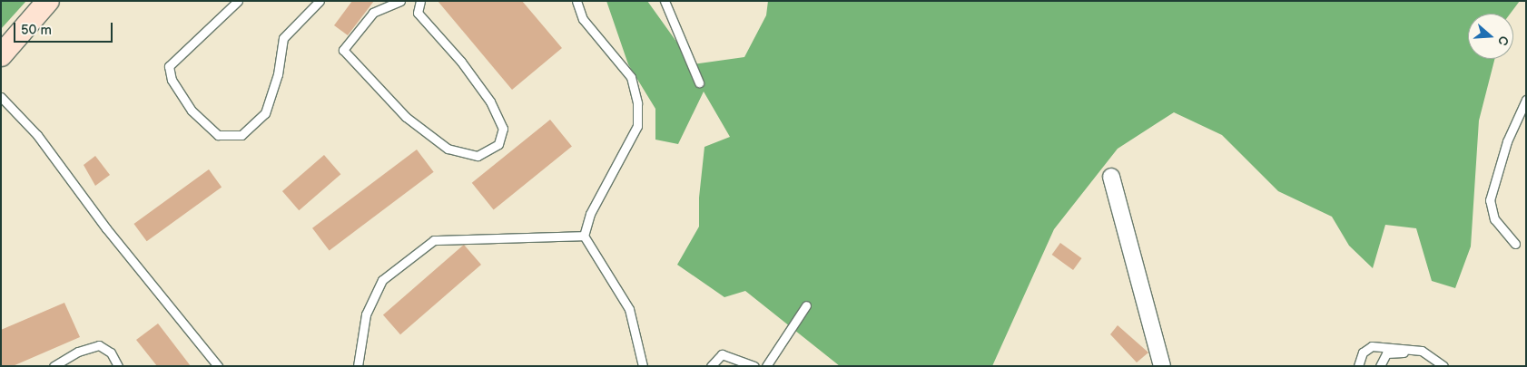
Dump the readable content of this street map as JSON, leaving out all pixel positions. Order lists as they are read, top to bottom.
{
  "scale_bar": "50 m",
  "north": "right"
}
